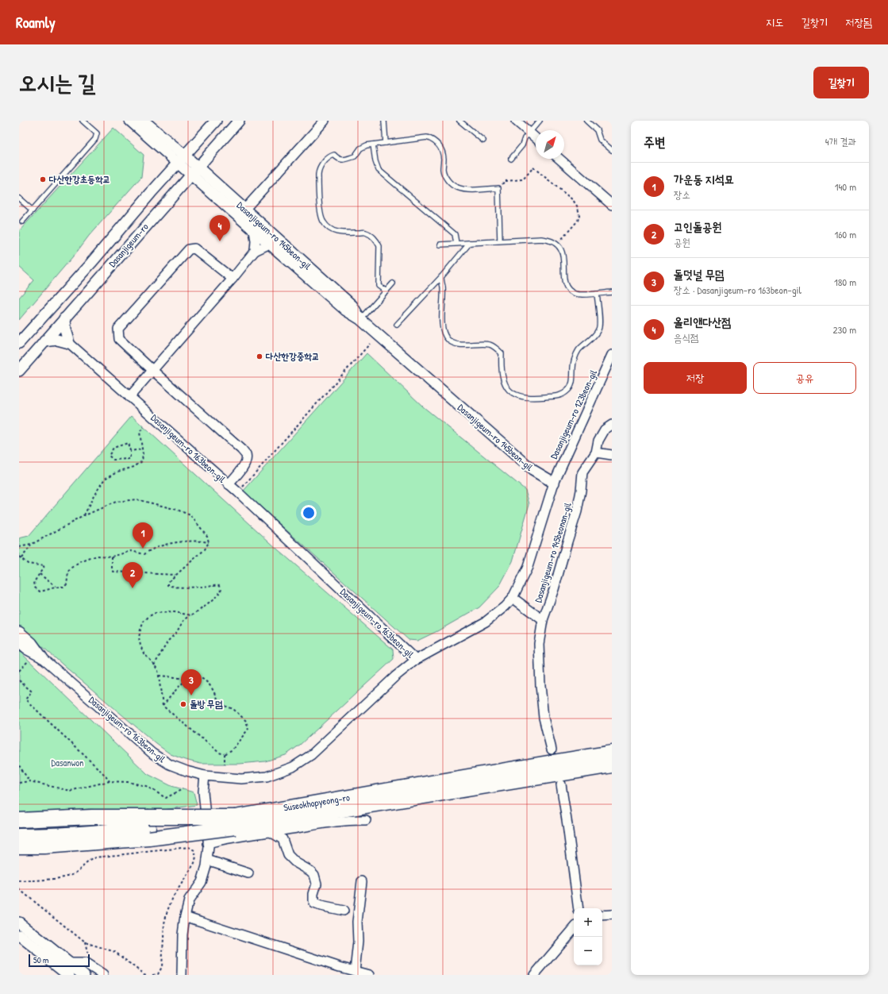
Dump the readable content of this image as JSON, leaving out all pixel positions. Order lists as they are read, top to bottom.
{
  "streets": {
    "highway": ["Suseokhopyeong-ro"],
    "street": [
      "Dasanjigeum-ro 145beon-gil",
      "Dasanjigeum-ro",
      "Dasanjigeum-ro 123beon-gil",
      "Dasanjigeum-ro 163beon-gil",
      "Dasanjigeum-ro 145beonan-gil"
    ]
  },
  "crossings": [
    ["Dasanjigeum-ro 145beon-gil", "Dasanjigeum-ro"],
    ["Dasanjigeum-ro 145beon-gil", "Dasanjigeum-ro 123beon-gil"]
  ],
  "parks": ["Dasanwon"],
  "places": ["다산한강초등학교", "다산한강중학교", "돌방 무덤"],
  "scale_bar": "50 m",
  "north": "top right",
  "page": {
    "header": "Roamly",
    "nav": ["지도", "길찾기", "저장됨"],
    "buttons": [
      "길찾기",
      ["저장", "공유"]
    ],
    "title": "오시는 길",
    "heading": ["주변", "4개 결과"],
    "list": [
      {
        "mark": "1",
        "name": "가운동 지석묘",
        "note": "장소",
        "value": "140 m"
      },
      {
        "mark": "2",
        "name": "고인돌공원",
        "note": "공원",
        "value": "160 m"
      },
      {
        "mark": "3",
        "name": "돌덧널 무덤",
        "note": "장소 · Dasanjigeum-ro 163beon-gil",
        "value": "180 m"
      },
      {
        "mark": "4",
        "name": "올리앤다산점",
        "note": "음식점",
        "value": "230 m"
      }
    ],
    "pins": [
      "4",
      "1",
      "2",
      "3"
    ],
    "map_buttons": ["+", "−"],
    "scale": "50 m"
  }
}
